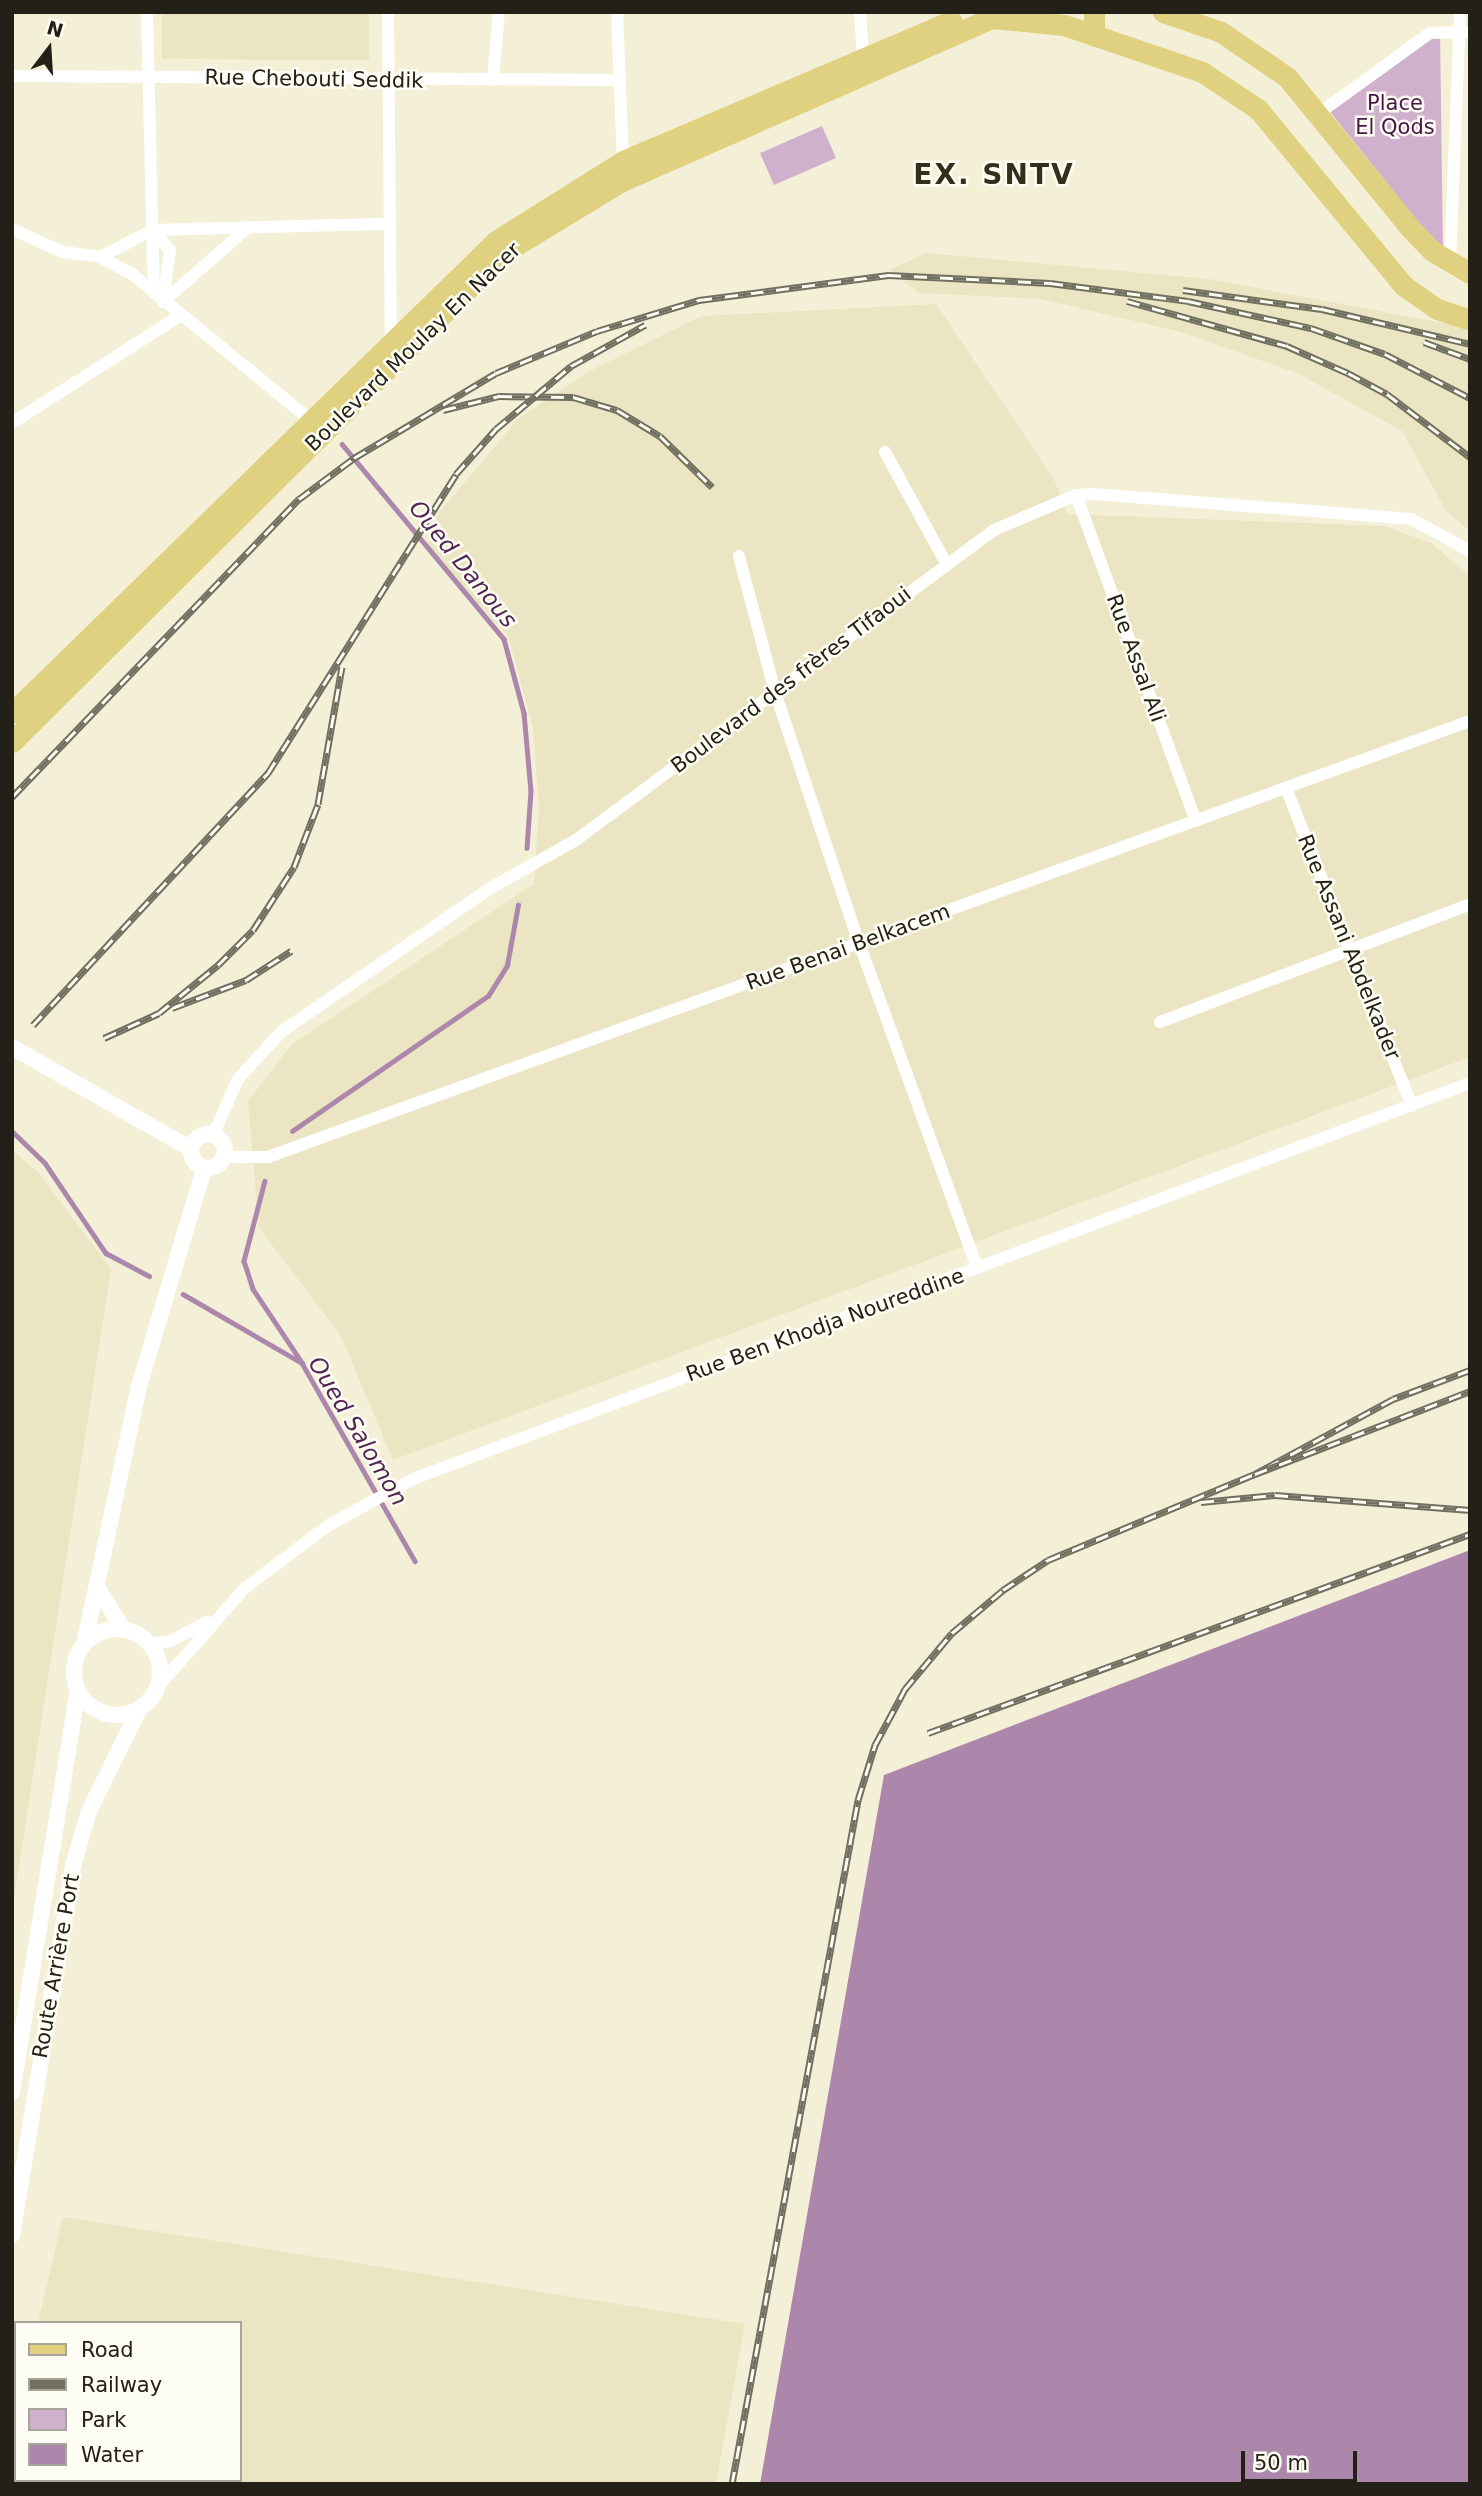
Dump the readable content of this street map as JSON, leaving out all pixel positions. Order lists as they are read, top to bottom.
{
  "streets": {
    "main road": ["Boulevard Moulay En Nacer"],
    "street": [
      "Rue Chebouti Seddik",
      "Rue Assal Ali",
      "Boulevard des frères Tifaoui",
      "Rue Benai Belkacem",
      "Rue Assani Abdelkader",
      "Rue Ben Khodja Noureddine",
      "Route Arrière Port"
    ]
  },
  "crossings": [
    ["Rue Assal Ali", "Boulevard des frères Tifaoui"],
    ["Rue Assal Ali", "Rue Benai Belkacem"],
    ["Boulevard des frères Tifaoui", "Rue Benai Belkacem"],
    ["Rue Benai Belkacem", "Rue Assani Abdelkader"],
    ["Rue Assani Abdelkader", "Rue Ben Khodja Noureddine"],
    ["Rue Ben Khodja Noureddine", "Route Arrière Port"]
  ],
  "districts": ["EX. SNTV"],
  "water": ["Oued Danous", "Oued Salomon"],
  "parks": ["Place El Qods"],
  "legend": [
    "Road",
    "Railway",
    "Park",
    "Water"
  ],
  "scale_bar": "50 m",
  "north": "top"
}
